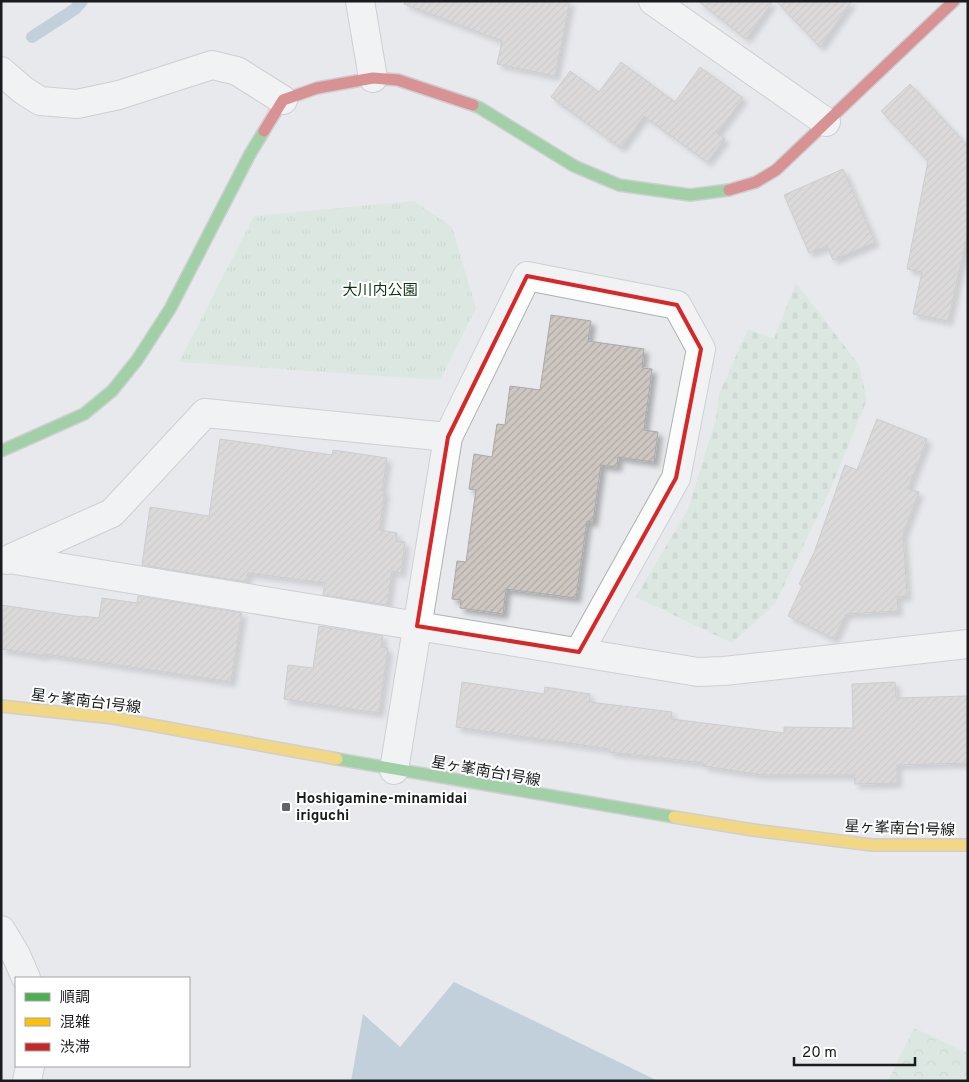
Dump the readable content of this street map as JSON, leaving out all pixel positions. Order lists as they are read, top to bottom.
{
  "streets": {
    "street": ["星ヶ峯南台1号線"]
  },
  "parks": ["大川内公園"],
  "places": {
    "transit": ["Hoshigamine-minamidai iriguchi"]
  },
  "legend": ["順調", "混雑", "渋滞"],
  "scale_bar": "20 m"
}
